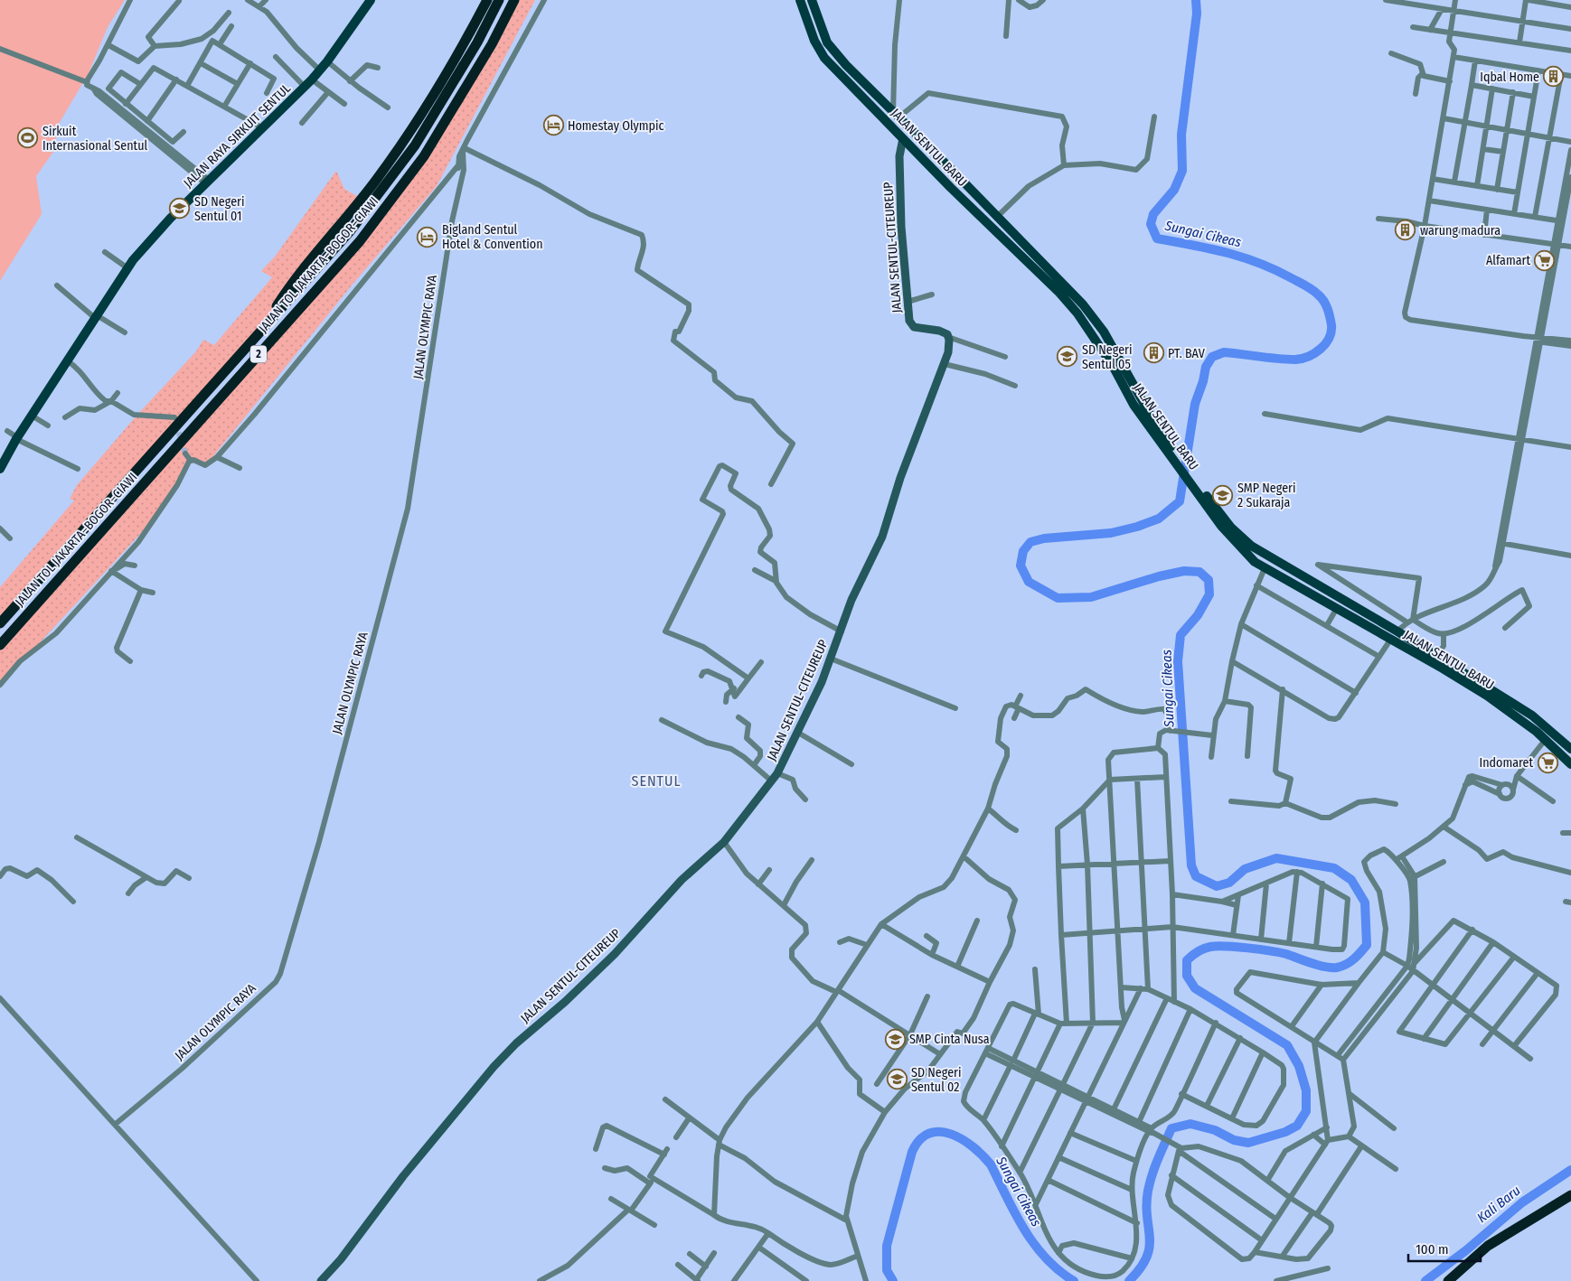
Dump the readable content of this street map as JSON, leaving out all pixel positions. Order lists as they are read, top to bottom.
{
  "streets": {
    "highway": ["JALAN TOL JAKARTA–BOGOR–CIAWI", "2"],
    "main road": ["JALAN RAYA SIRKUIT SENTUL", "JALAN SENTUL BARU"],
    "street": ["JALAN SENTUL-CITEUREUP", "JALAN OLYMPIC RAYA"]
  },
  "crossings": [
    ["JALAN SENTUL BARU", "JALAN SENTUL-CITEUREUP"]
  ],
  "districts": ["SENTUL"],
  "water": ["Sungai Cikeas", "Kali Baru"],
  "places": {
    "building": ["Iqbal Home", "warung madura", "PT. BAV"],
    "hotel": ["Homestay Olympic", "Bigland Sentul Hotel & Convention"],
    "sports": ["Sirkuit Internasional Sentul"],
    "school or university": [
      "SD Negeri Sentul 01",
      "SD Negeri Sentul 05",
      "SMP Negeri 2 Sukaraja",
      "SMP Cinta Nusa",
      "SD Negeri Sentul 02"
    ],
    "supermarket": ["Alfamart", "Indomaret"]
  },
  "scale_bar": "100 m"
}
